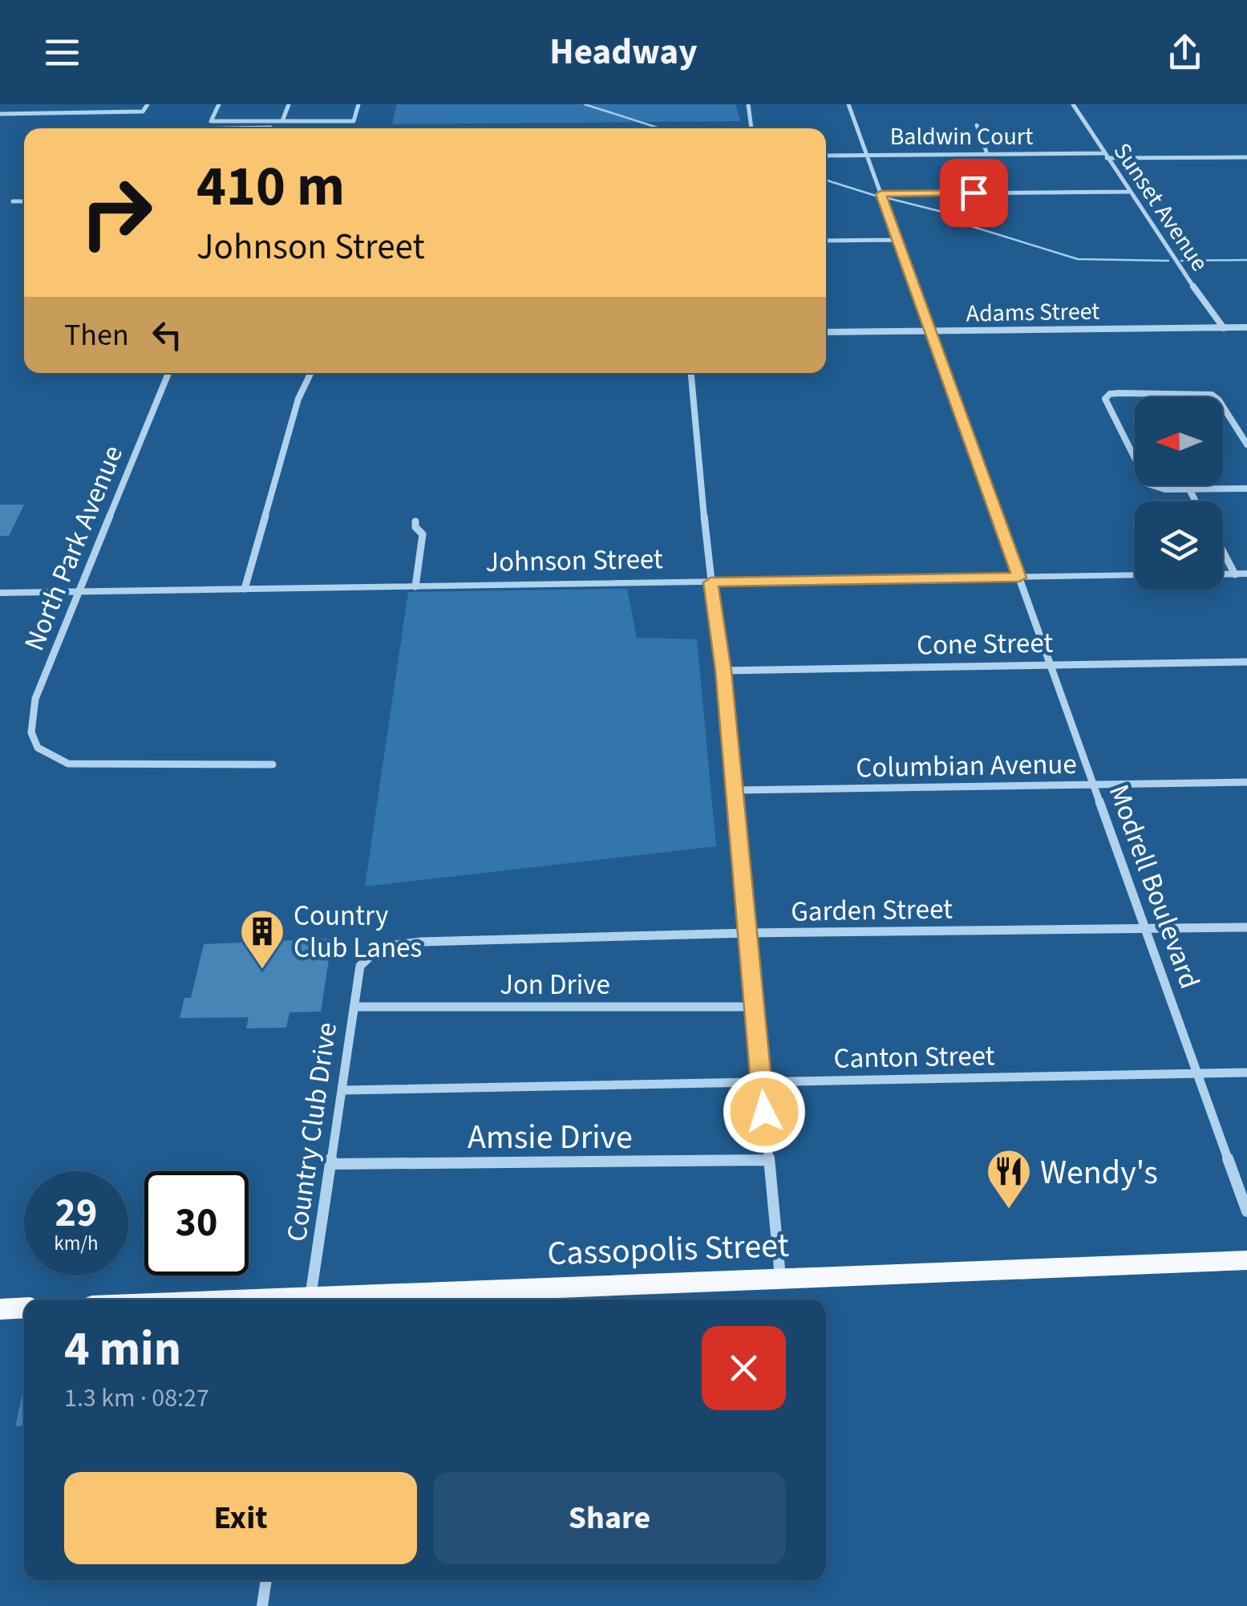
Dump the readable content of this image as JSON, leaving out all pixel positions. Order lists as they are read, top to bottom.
{
  "streets": {
    "main road": ["Cassopolis Street"],
    "street": [
      "Baldwin Court",
      "Sunset Avenue",
      "Adams Street",
      "North Park Avenue",
      "Johnson Street",
      "Cone Street",
      "Columbian Avenue",
      "Modrell Boulevard",
      "Garden Street",
      "Jon Drive",
      "Canton Street",
      "Country Club Drive",
      "Amsie Drive"
    ]
  },
  "crossings": [
    ["Baldwin Court", "Sunset Avenue"],
    ["Baldwin Court", "Modrell Boulevard"],
    ["Sunset Avenue", "Adams Street"],
    ["Adams Street", "Modrell Boulevard"],
    ["North Park Avenue", "Johnson Street"],
    ["Johnson Street", "Modrell Boulevard"],
    ["Cone Street", "Modrell Boulevard"],
    ["Columbian Avenue", "Modrell Boulevard"],
    ["Modrell Boulevard", "Garden Street"],
    ["Modrell Boulevard", "Canton Street"],
    ["Garden Street", "Country Club Drive"],
    ["Jon Drive", "Country Club Drive"],
    ["Canton Street", "Country Club Drive"],
    ["Country Club Drive", "Amsie Drive"]
  ],
  "places": {
    "building": ["Country Club Lanes"],
    "restaurant": ["Wendy's"]
  },
  "north": "left",
  "page": {
    "header": "Headway",
    "turn": ["410 m", "Johnson Street"],
    "then": "Then",
    "speed": "29 km/h",
    "limit": "30",
    "heading": ["4 min", "1.3 km · 08:27"],
    "buttons": ["Exit", "Share"]
  }
}
